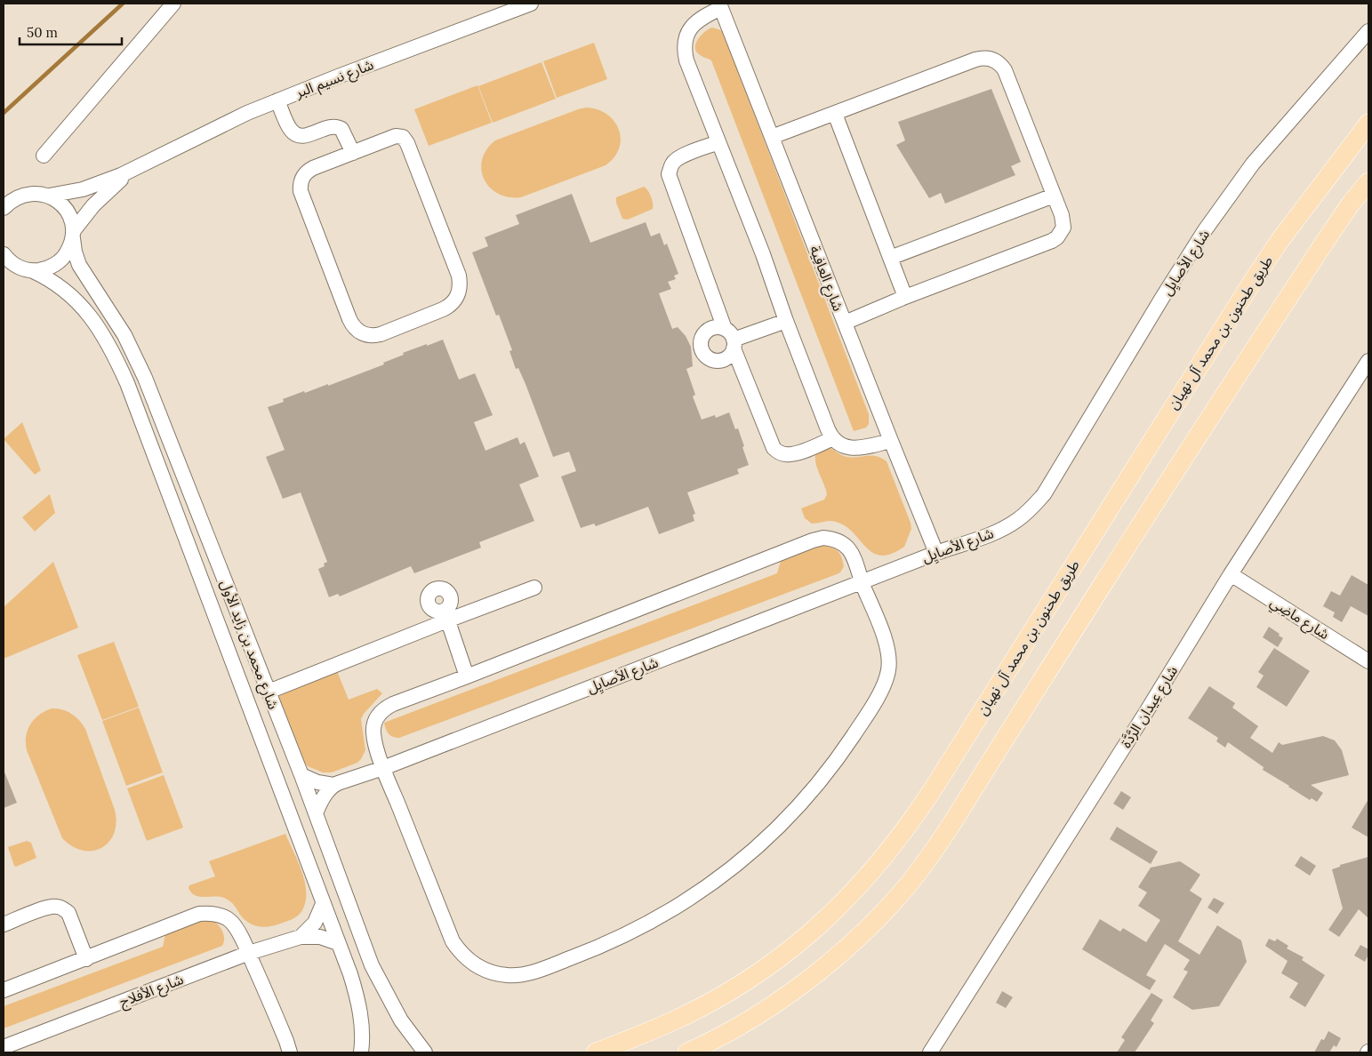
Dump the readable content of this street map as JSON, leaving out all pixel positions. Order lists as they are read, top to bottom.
{
  "streets": {
    "main road": ["طريق طحنون بن محمد آل نهيان"],
    "street": [
      "شارع نسيم البر",
      "شارع الأصايِل",
      "شارع العافِية",
      "شارع ماضِي",
      "شارع محمد بن زايد الأول",
      "شارع عِيدان الرَّدَّة",
      "شارع الأفلاج"
    ]
  },
  "crossings": [
    ["شارع نسيم البر", "شارع محمد بن زايد الأول"],
    ["شارع الأصايِل", "شارع العافِية"],
    ["شارع ماضِي", "شارع عِيدان الرَّدَّة"],
    ["شارع محمد بن زايد الأول", "شارع الأفلاج"]
  ],
  "scale_bar": "50 m"
}
